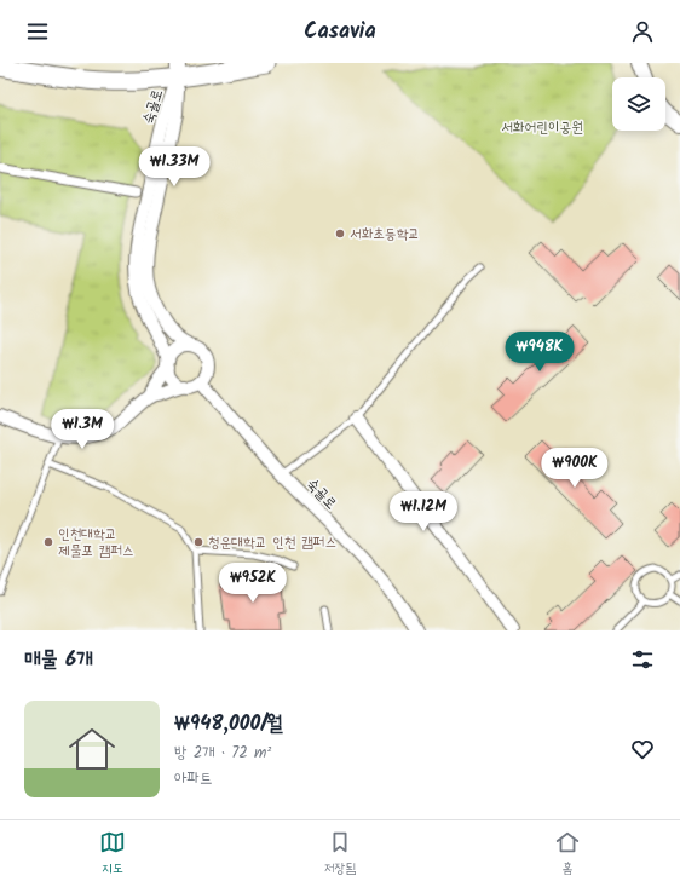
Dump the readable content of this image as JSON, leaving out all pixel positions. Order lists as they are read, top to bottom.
{
  "streets": {
    "street": ["숙골로"]
  },
  "parks": ["서화어린이공원"],
  "places": ["서화초등학교", "인천대학교 제물포 캠퍼스", "청운대학교 인천 캠퍼스"],
  "page": {
    "header": "Casavia",
    "price": [
      "₩1.33M",
      "₩948K",
      "₩1.3M",
      "₩900K",
      "₩1.12M",
      "₩952K"
    ],
    "heading": "매물 6개",
    "list": [
      {
        "name": "₩948,000/월",
        "note": "방 2개 · 72 m² · 아파트"
      }
    ],
    "tabs": ["지도", "저장됨", "홈"]
  }
}
